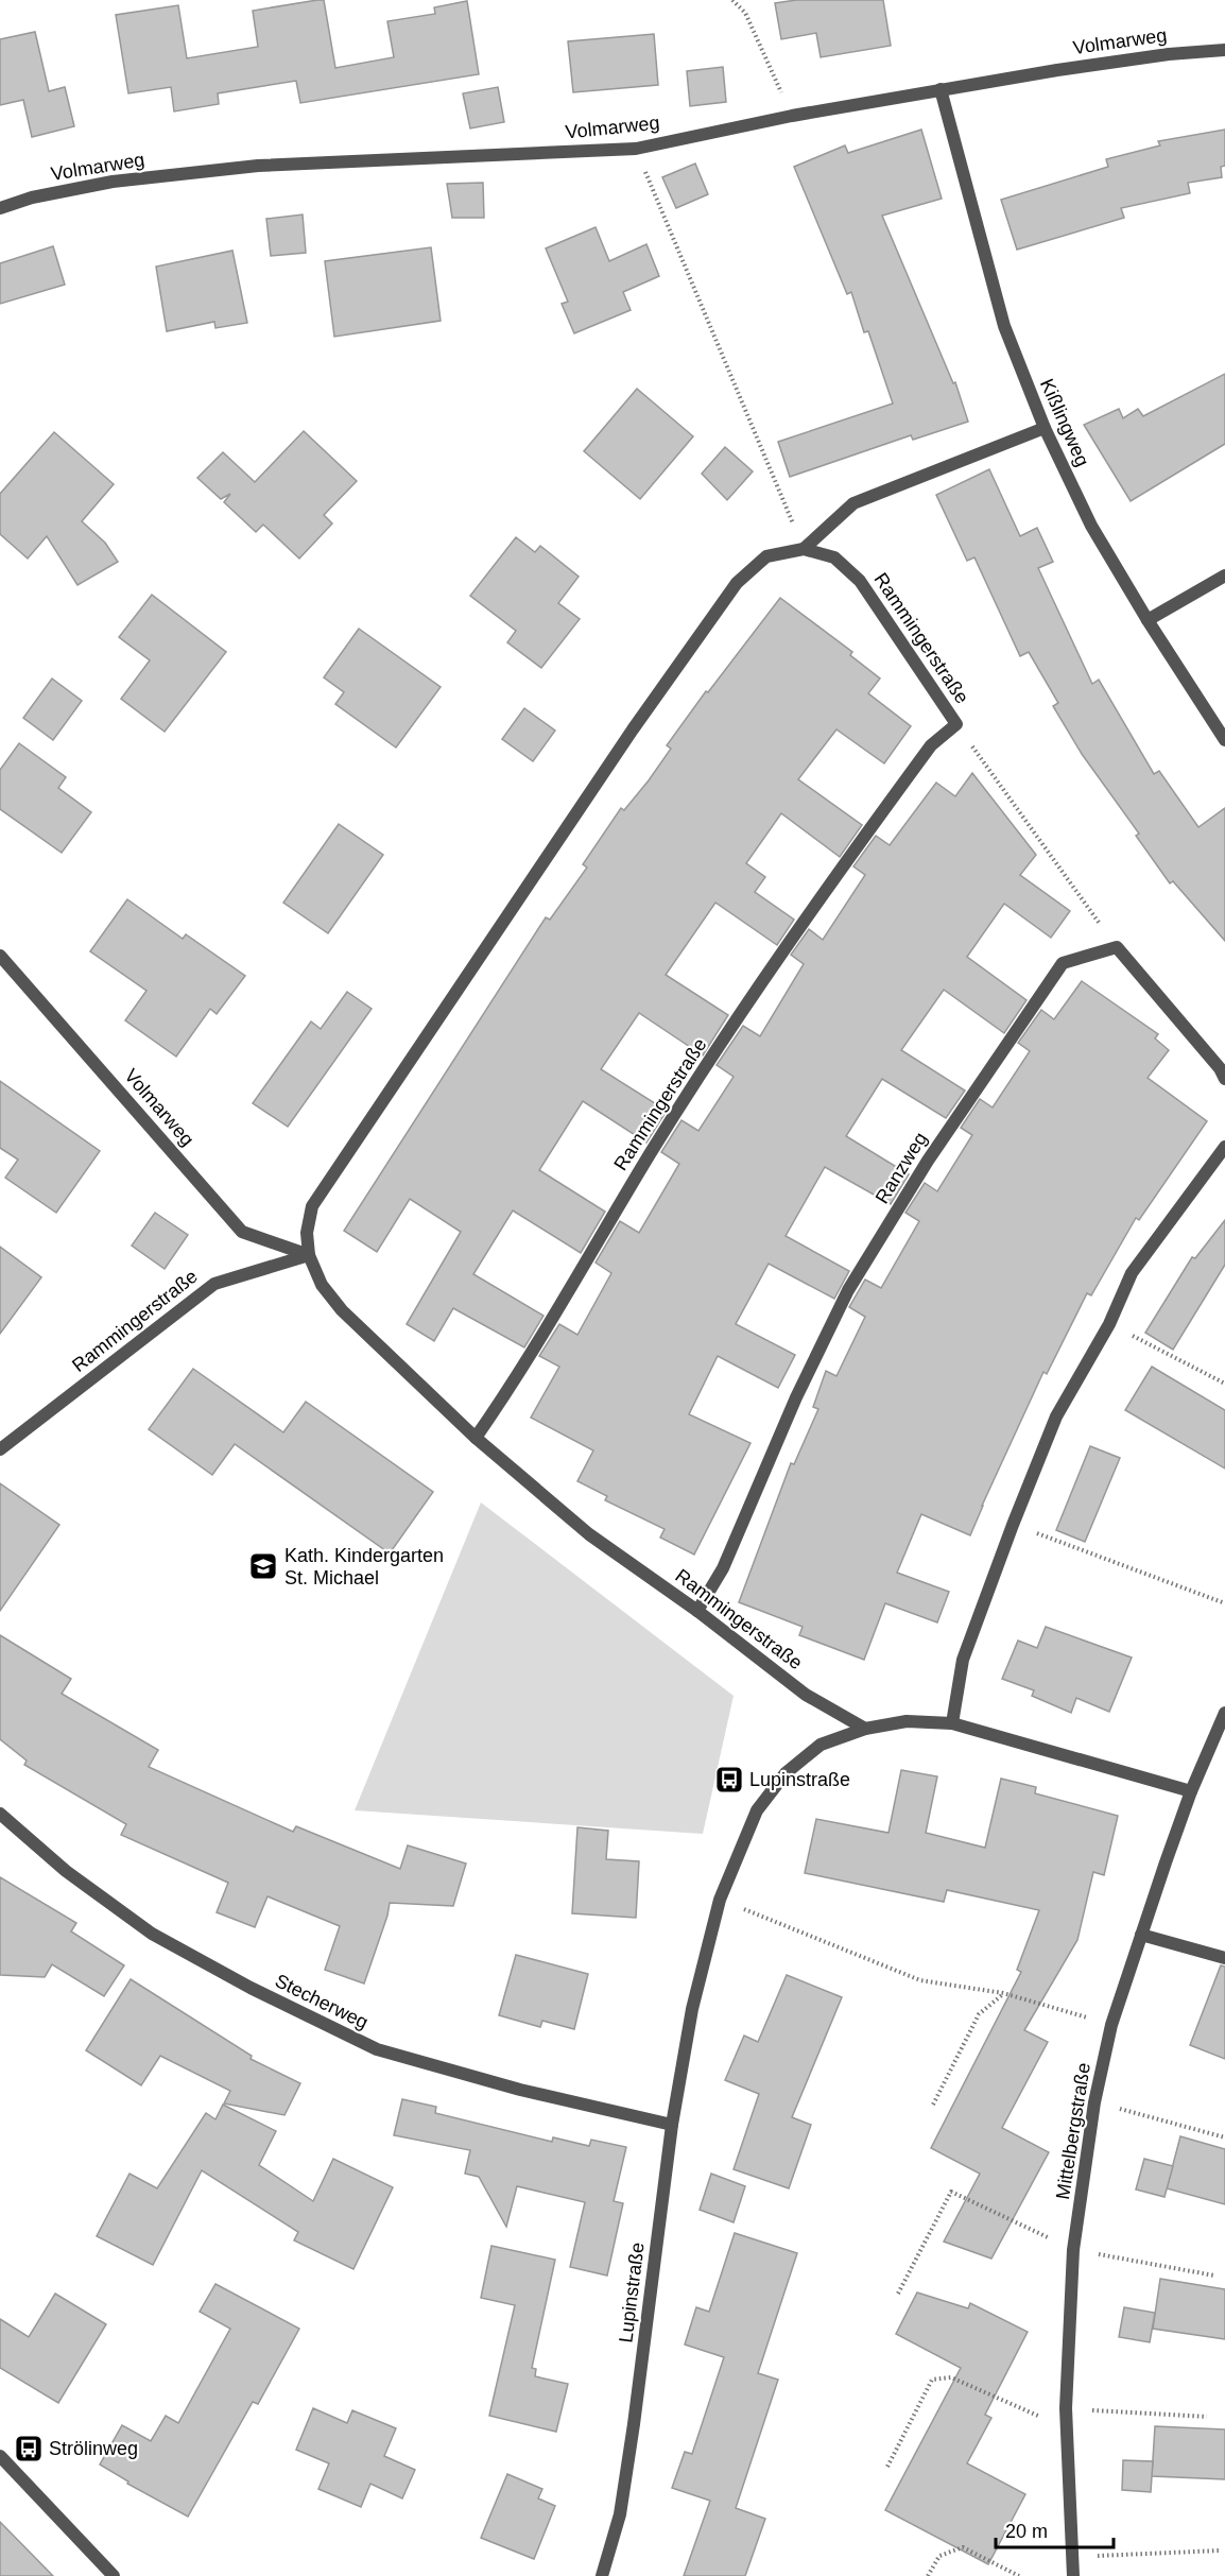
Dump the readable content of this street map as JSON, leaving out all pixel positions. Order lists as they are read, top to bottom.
{
  "streets": {
    "street": [
      "Volmarweg",
      "Kißlingweg",
      "Rammingerstraße",
      "Ranzweg",
      "Stecherweg",
      "Mittelbergstraße",
      "Lupinstraße"
    ]
  },
  "crossings": [
    ["Volmarweg", "Kißlingweg"],
    ["Volmarweg", "Rammingerstraße"],
    ["Rammingerstraße", "Ranzweg"],
    ["Rammingerstraße", "Lupinstraße"],
    ["Stecherweg", "Lupinstraße"],
    ["Mittelbergstraße", "Lupinstraße"]
  ],
  "places": {
    "school or university": ["Kath. Kindergarten St. Michael"],
    "bus stop": ["Lupinstraße", "Strölinweg"]
  },
  "scale_bar": "20 m"
}
